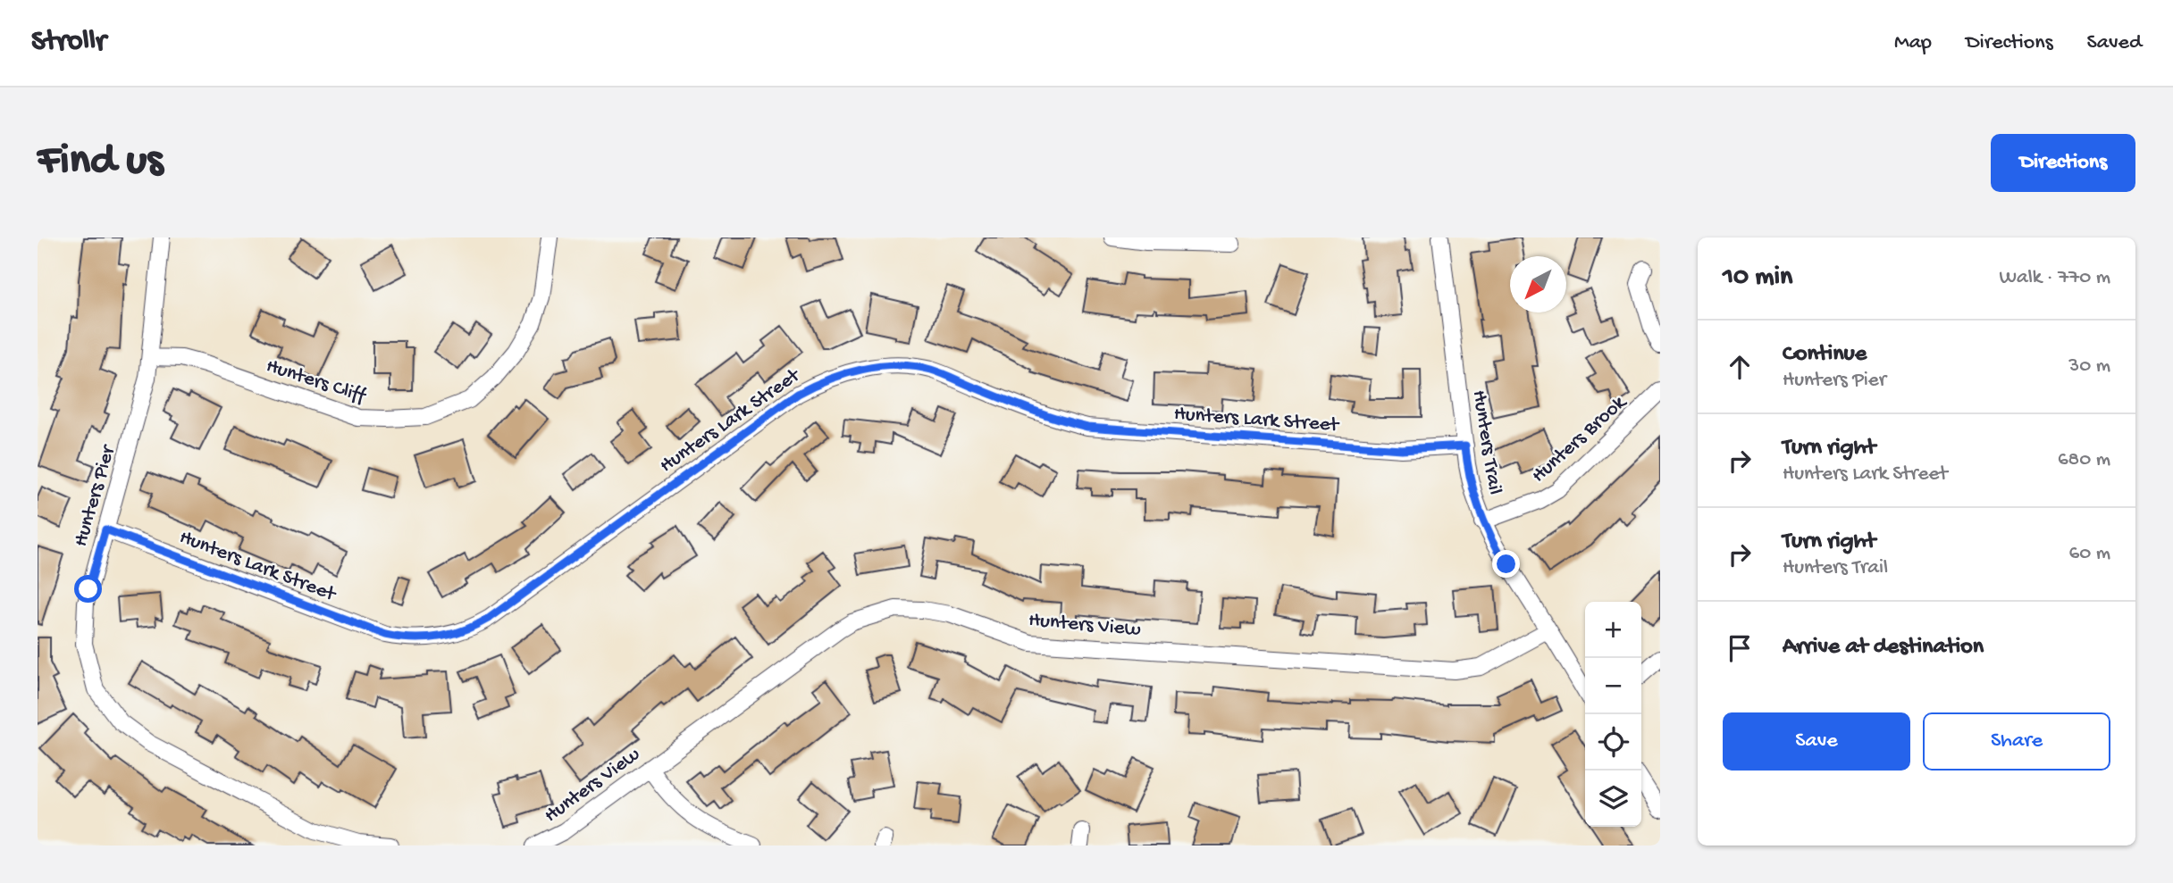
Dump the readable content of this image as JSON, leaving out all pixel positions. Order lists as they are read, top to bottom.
{
  "streets": {
    "street": [
      "Hunters Cliff",
      "Hunters Lark Street",
      "Hunters Brook",
      "Hunters Trail",
      "Hunters Pier",
      "Hunters View"
    ]
  },
  "crossings": [
    ["Hunters Cliff", "Hunters Pier"],
    ["Hunters Lark Street", "Hunters Trail"],
    ["Hunters Lark Street", "Hunters Pier"],
    ["Hunters Brook", "Hunters Trail"],
    ["Hunters Trail", "Hunters View"]
  ],
  "north": "bottom left",
  "page": {
    "header": "Strollr",
    "nav": ["Map", "Directions", "Saved"],
    "buttons": [
      "Directions",
      ["Save", "Share"]
    ],
    "title": "Find us",
    "heading": ["10 min", "Walk · 770 m"],
    "list": [
      ["Continue", "Hunters Pier", "30 m"],
      ["Turn right", "Hunters Lark Street", "680 m"],
      ["Turn right", "Hunters Trail", "60 m"],
      "Arrive at destination"
    ],
    "map_buttons": ["+", "−"]
  }
}
